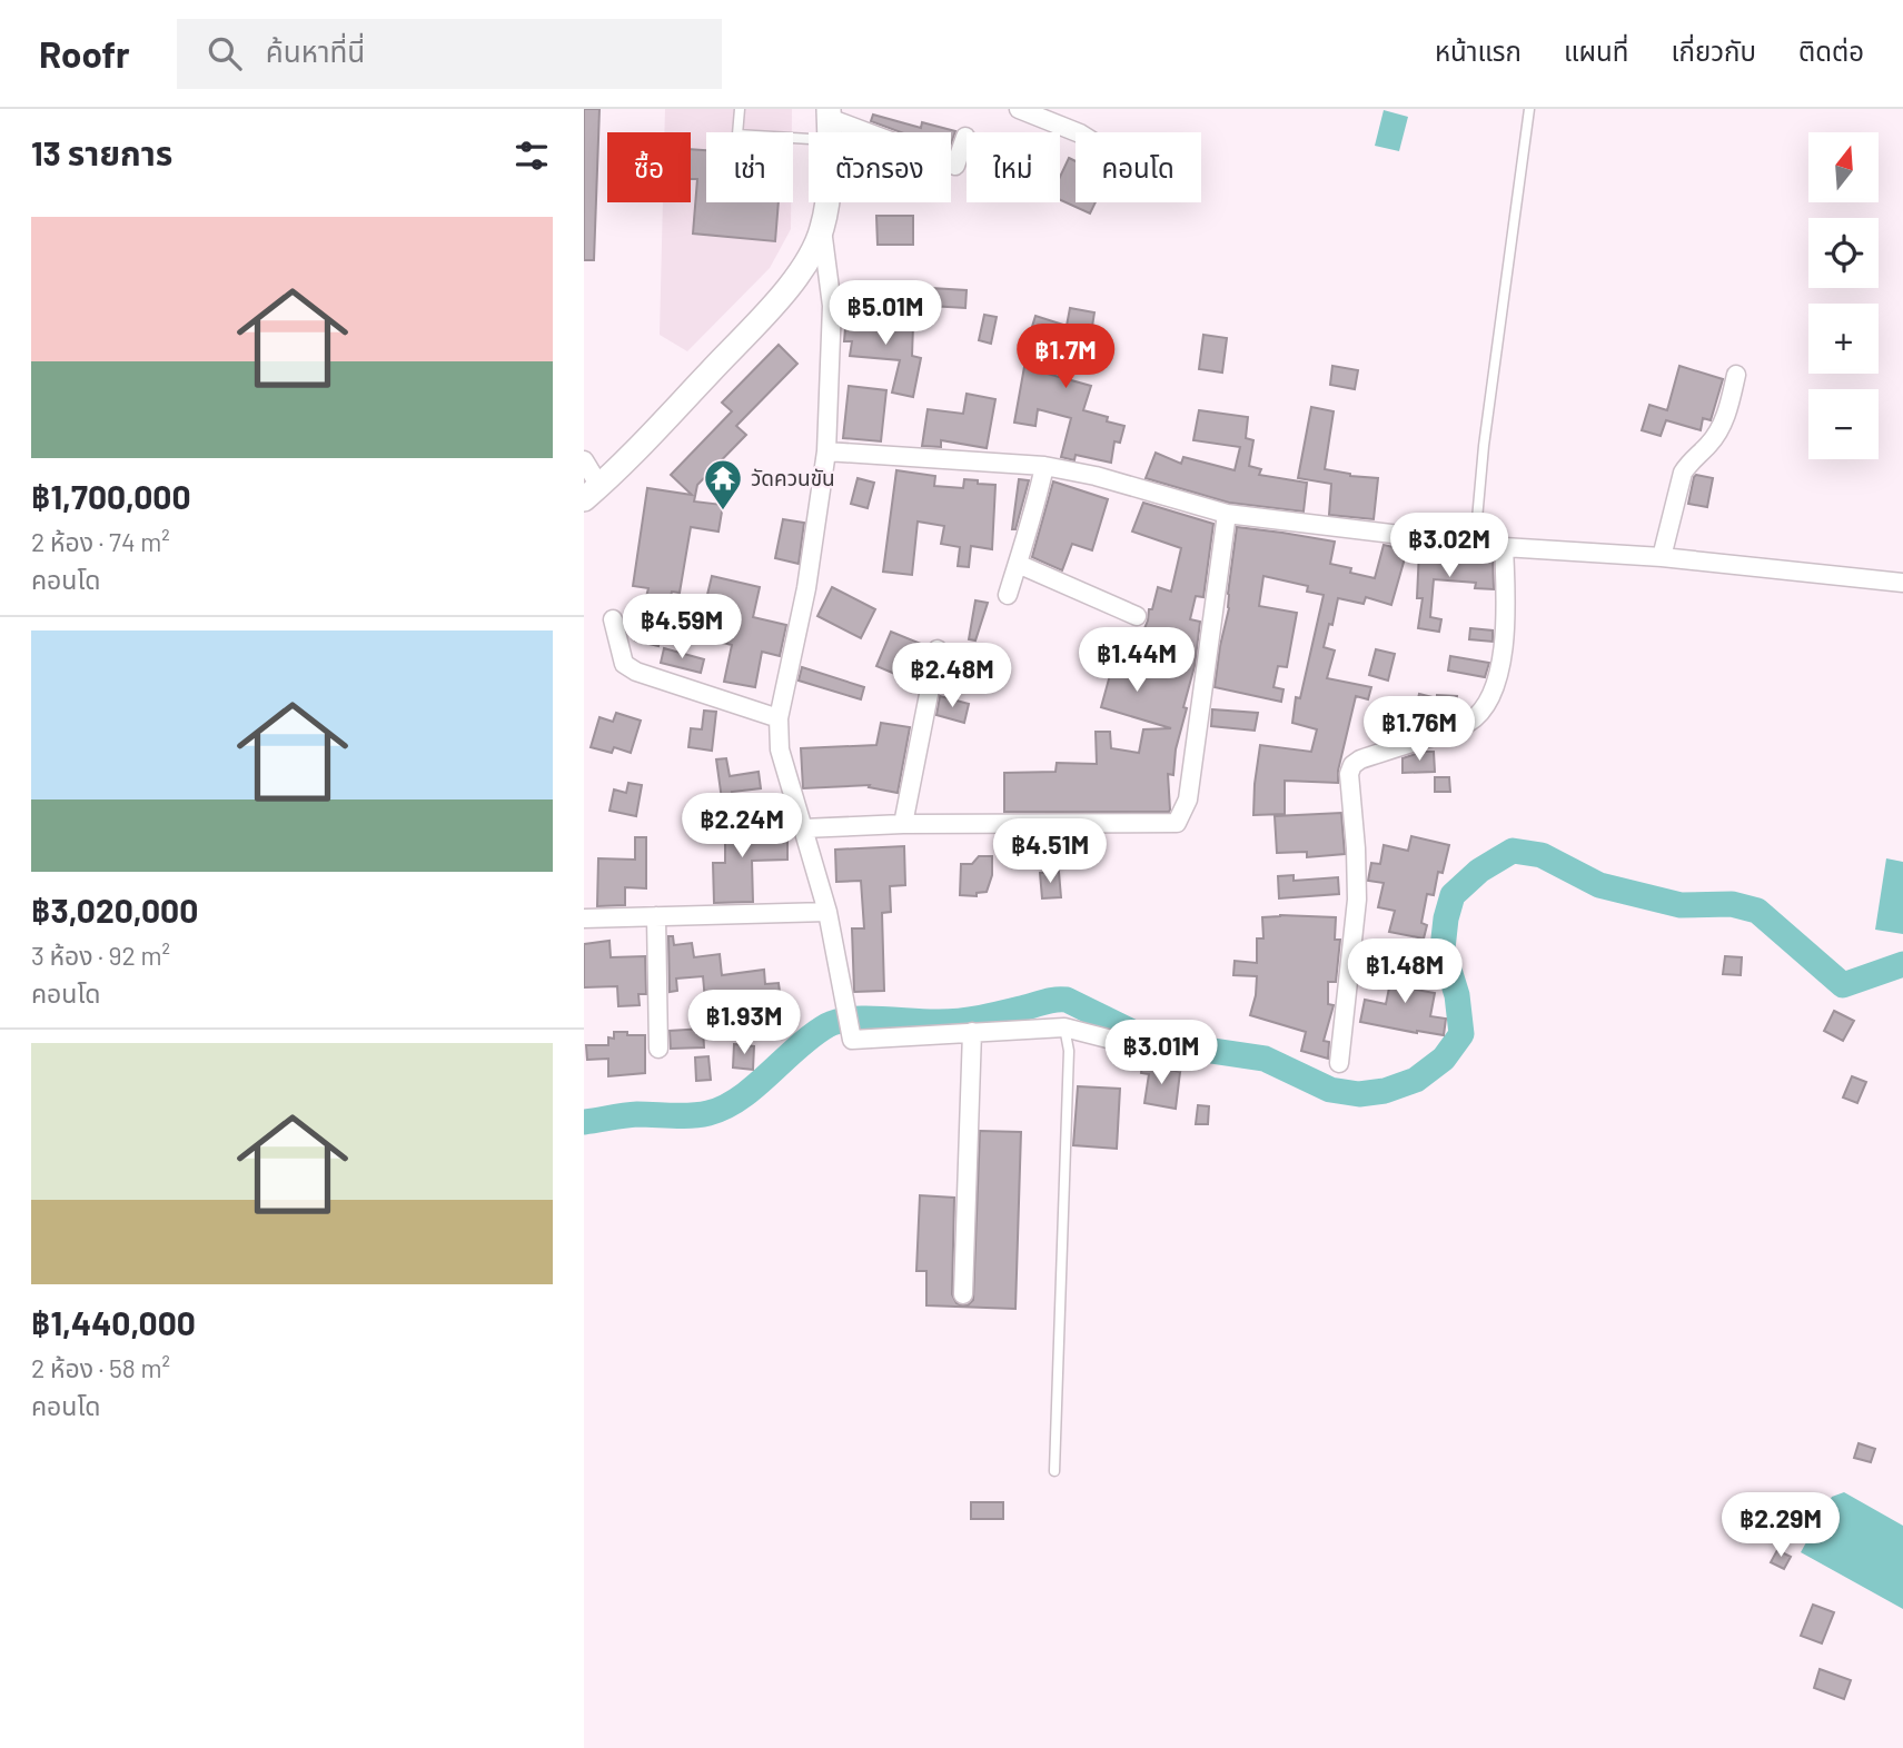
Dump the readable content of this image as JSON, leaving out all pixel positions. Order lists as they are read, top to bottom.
{
  "places": {
    "temple": ["วัดควนขัน"]
  },
  "north": "top",
  "page": {
    "header": "Roofr",
    "search": "ค้นหาที่นี่",
    "nav": [
      "หน้าแรก",
      "แผนที่",
      "เกี่ยวกับ",
      "ติดต่อ"
    ],
    "heading": "13 รายการ",
    "map_buttons": ["+", "−"],
    "chip": [
      "ซื้อ",
      "เช่า",
      "ตัวกรอง",
      "ใหม่",
      "คอนโด"
    ],
    "list": [
      {
        "name": "฿1,700,000",
        "note": "2 ห้อง · 74 m² · คอนโด"
      },
      {
        "name": "฿3,020,000",
        "note": "3 ห้อง · 92 m² · คอนโด"
      },
      {
        "name": "฿1,440,000",
        "note": "2 ห้อง · 58 m² · คอนโด"
      }
    ],
    "price": [
      "฿5.01M",
      "฿1.7M",
      "฿3.02M",
      "฿4.59M",
      "฿1.44M",
      "฿2.48M",
      "฿1.76M",
      "฿2.24M",
      "฿4.51M",
      "฿1.48M",
      "฿1.93M",
      "฿3.01M",
      "฿2.29M"
    ]
  }
}
